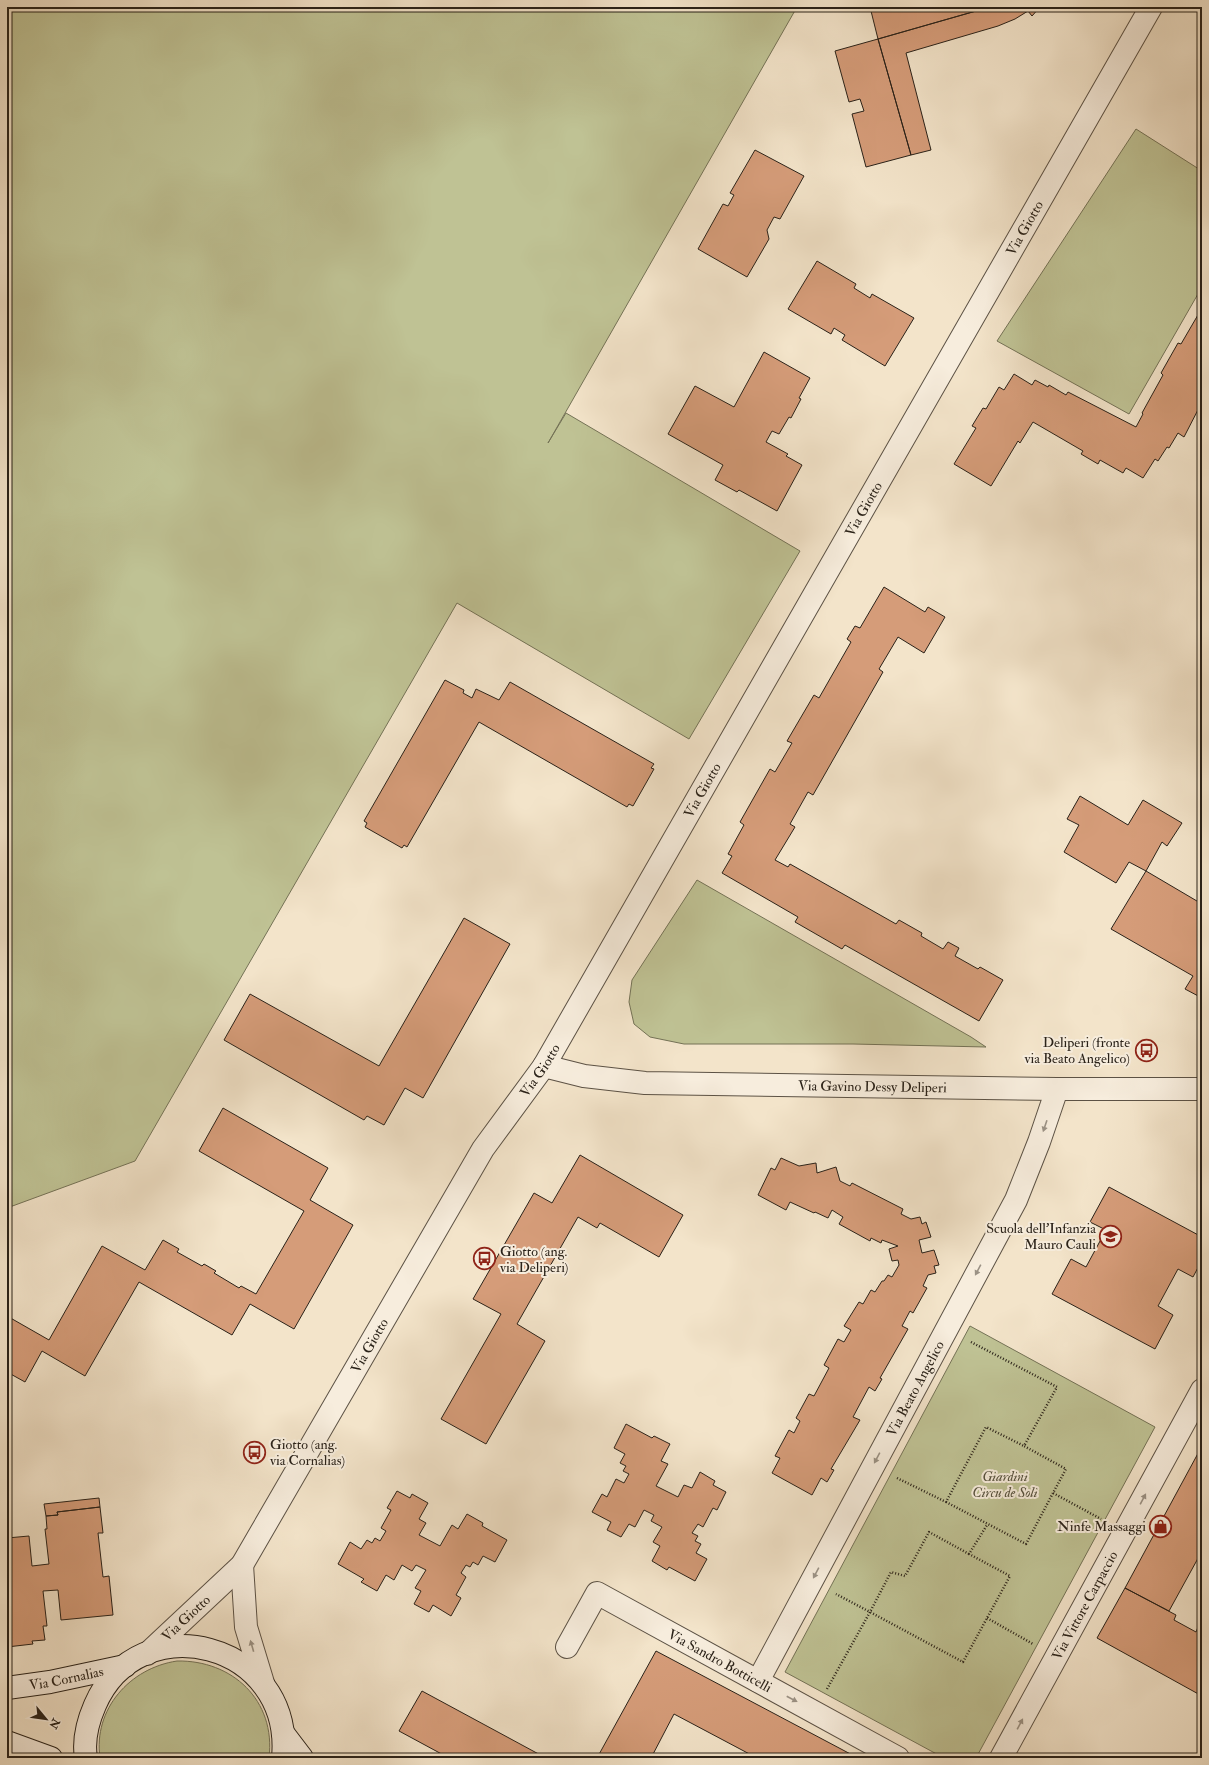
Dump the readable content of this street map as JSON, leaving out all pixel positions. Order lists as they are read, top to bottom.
{
  "streets": {
    "street": [
      "Via Giotto",
      "Via Gavino Dessy Deliperi",
      "Via Beato Angelico",
      "Via Vittore Carpaccio",
      "Via Sandro Botticelli",
      "Via Cornalias"
    ]
  },
  "crossings": [
    ["Via Giotto", "Via Gavino Dessy Deliperi"],
    ["Via Gavino Dessy Deliperi", "Via Beato Angelico"],
    ["Via Beato Angelico", "Via Sandro Botticelli"]
  ],
  "one_way": ["Via Beato Angelico", "Via Vittore Carpaccio", "Via Sandro Botticelli"],
  "parks": ["Giardini Circu de Soli"],
  "places": {
    "bus stop": ["Deliperi (fronte via Beato Angelico)", "Giotto (ang. via Deliperi)", "Giotto (ang. via Cornalias)"],
    "school or university": ["Scuola dell'Infanzia Mauro Cauli"],
    "shop": ["Ninfe Massaggi"]
  },
  "north": "bottom right"
}
